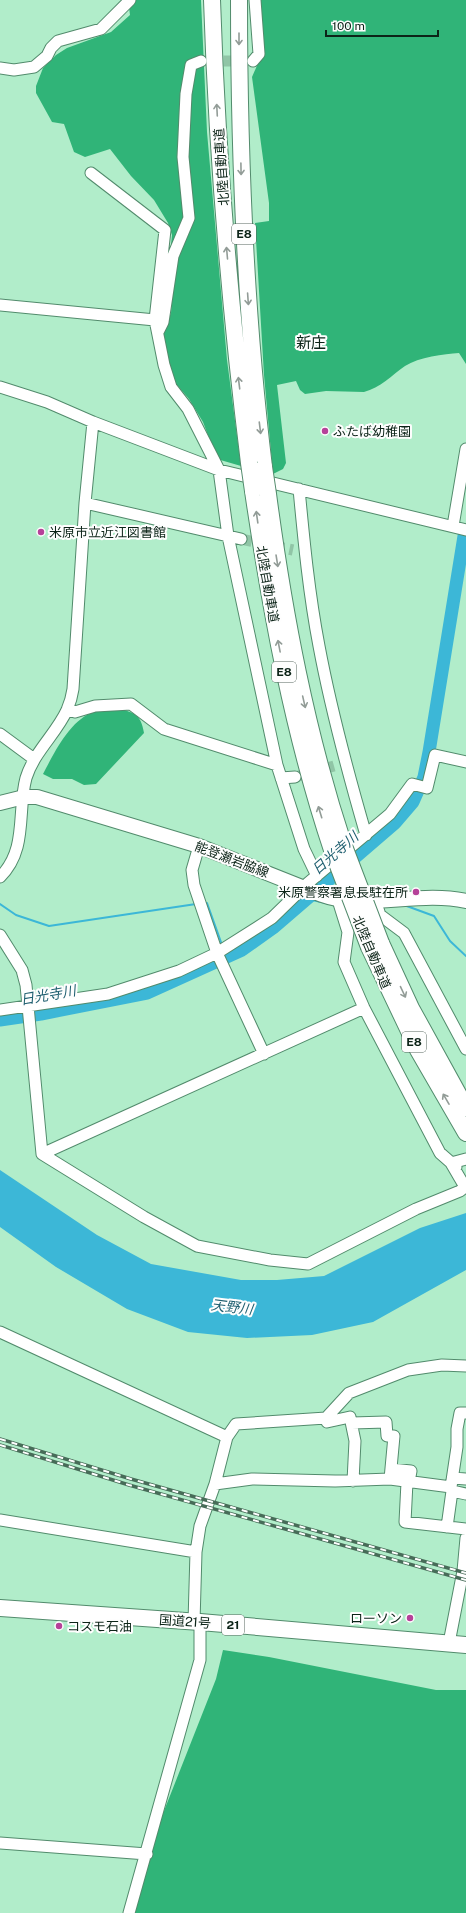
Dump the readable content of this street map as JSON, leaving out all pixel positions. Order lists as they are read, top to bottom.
{
  "streets": {
    "highway": [
      "北陸自動車道",
      "E8",
      "国道21号",
      "21"
    ],
    "main road": ["能登瀬岩脇線"]
  },
  "districts": ["新庄"],
  "water": ["日光寺川", "天野川"],
  "places": [
    "ふたば幼稚園",
    "米原市立近江図書館",
    "米原警察署息長駐在所",
    "ローソン",
    "コスモ石油"
  ],
  "scale_bar": "100 m"
}
